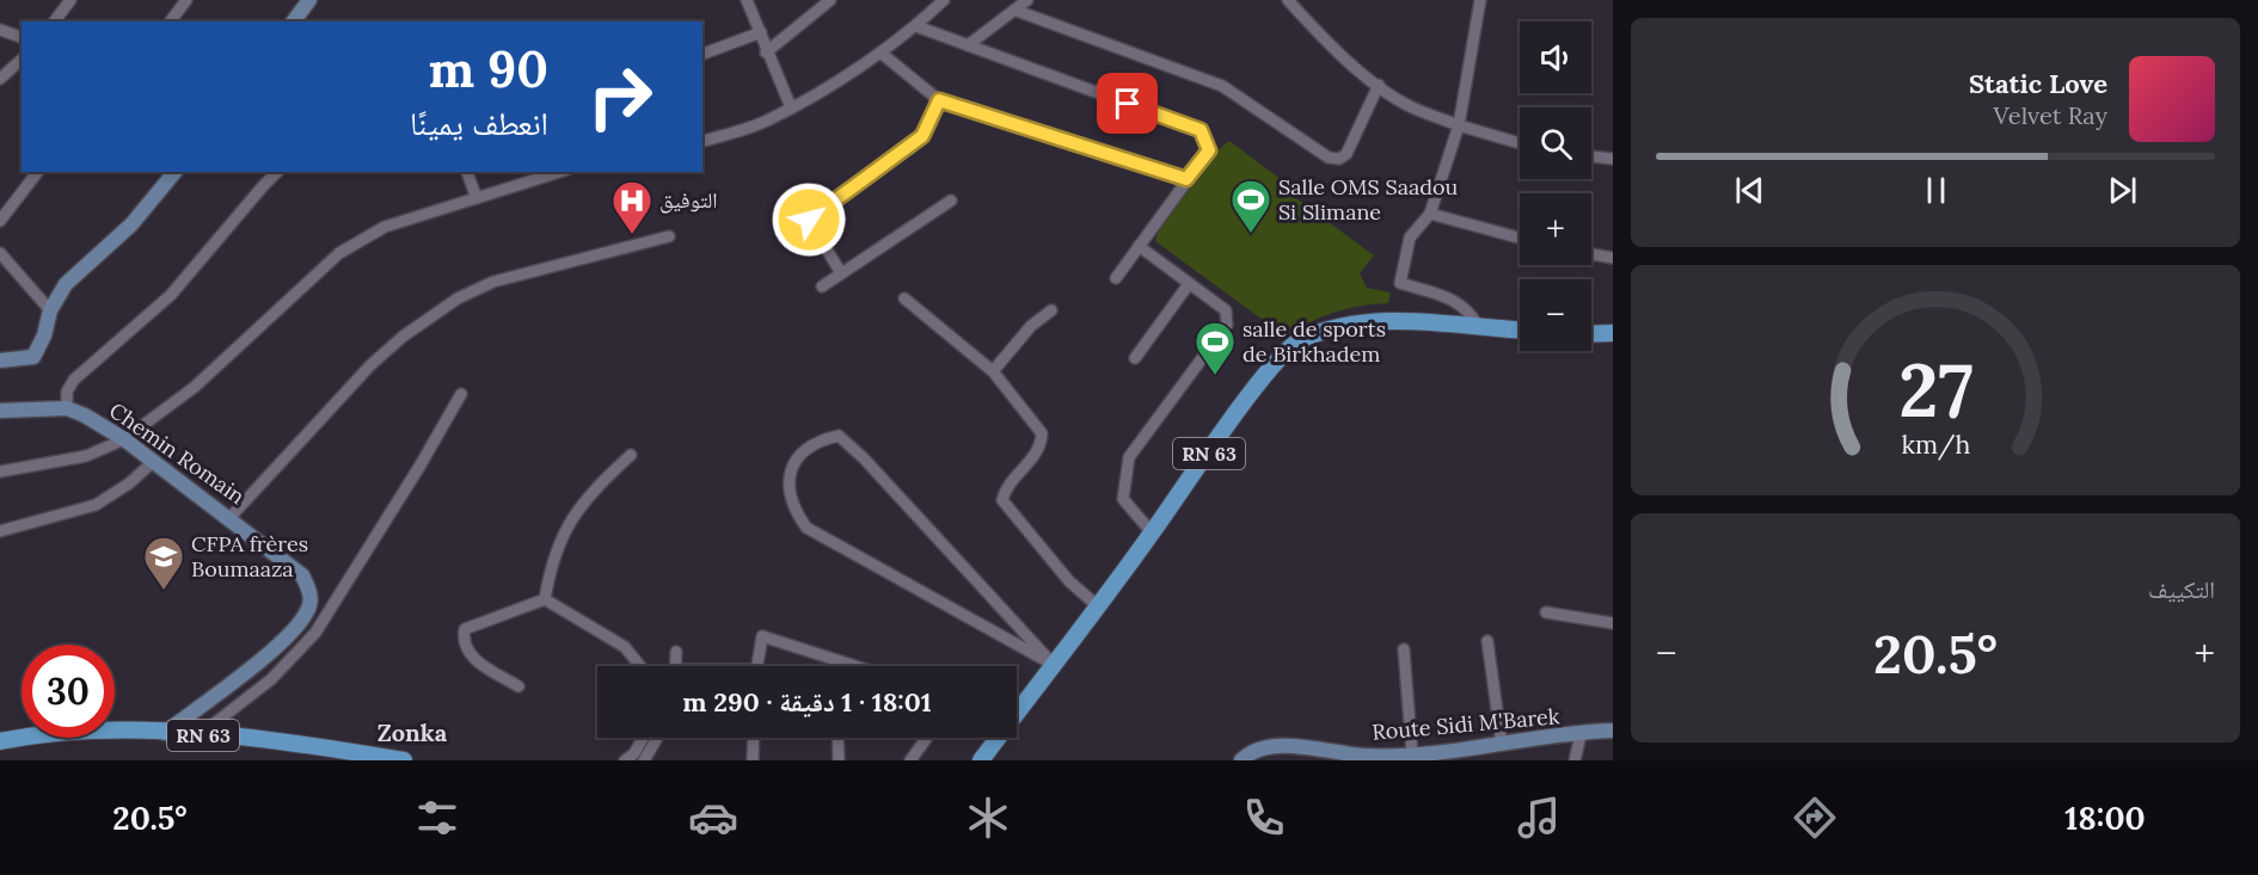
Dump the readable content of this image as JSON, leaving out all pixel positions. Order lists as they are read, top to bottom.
{
  "streets": {
    "main road": ["RN 63"],
    "street": ["Chemin Romain", "Route Sidi M'Barek"]
  },
  "crossings": [
    ["Chemin Romain", "RN 63"]
  ],
  "districts": ["Zonka"],
  "places": {
    "sports": ["Salle OMS Saadou Si Slimane", "salle de sports de Birkhadem"],
    "hospital": ["التوفيق"],
    "school or university": ["CFPA frères Boumaaza"]
  },
  "page": {
    "map_buttons": ["+", "−"],
    "turn": ["90 m", "انعطف يمينًا"],
    "song": ["Static Love", "Velvet Ray"],
    "tile": "التكييف",
    "heat": ["−", "20.5°", "+"],
    "limit": "30",
    "trip": "18:01 · 1 دقيقة · 290 m",
    "tabs": ["18:00", "20.5°"],
    "gauge": ["27", "km/h"]
  }
}
